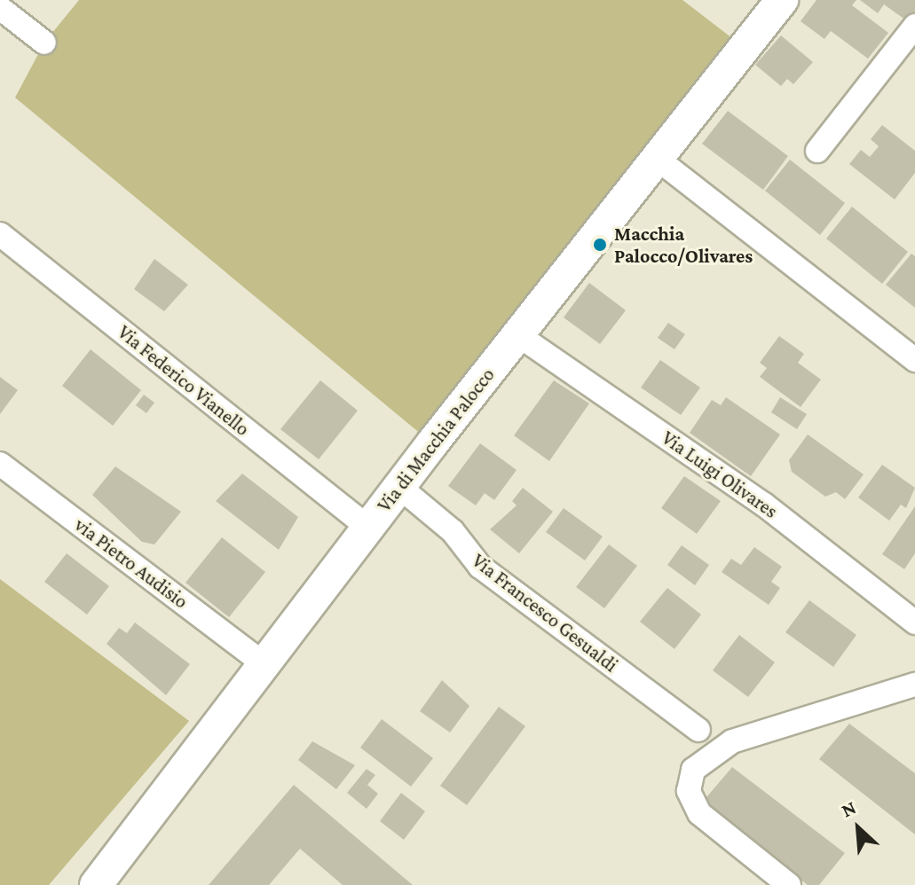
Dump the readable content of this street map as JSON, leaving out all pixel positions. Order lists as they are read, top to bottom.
{
  "streets": {
    "street": [
      "Via Federico Vianello",
      "Via di Macchia Palocco",
      "Via Luigi Olivares",
      "via Pietro Audisio",
      "Via Francesco Gesualdi"
    ]
  },
  "crossings": [
    ["Via Federico Vianello", "Via di Macchia Palocco"],
    ["Via di Macchia Palocco", "Via Luigi Olivares"],
    ["Via di Macchia Palocco", "via Pietro Audisio"],
    ["Via di Macchia Palocco", "Via Francesco Gesualdi"]
  ],
  "places": ["Macchia Palocco/Olivares"],
  "north": "top left"
}
